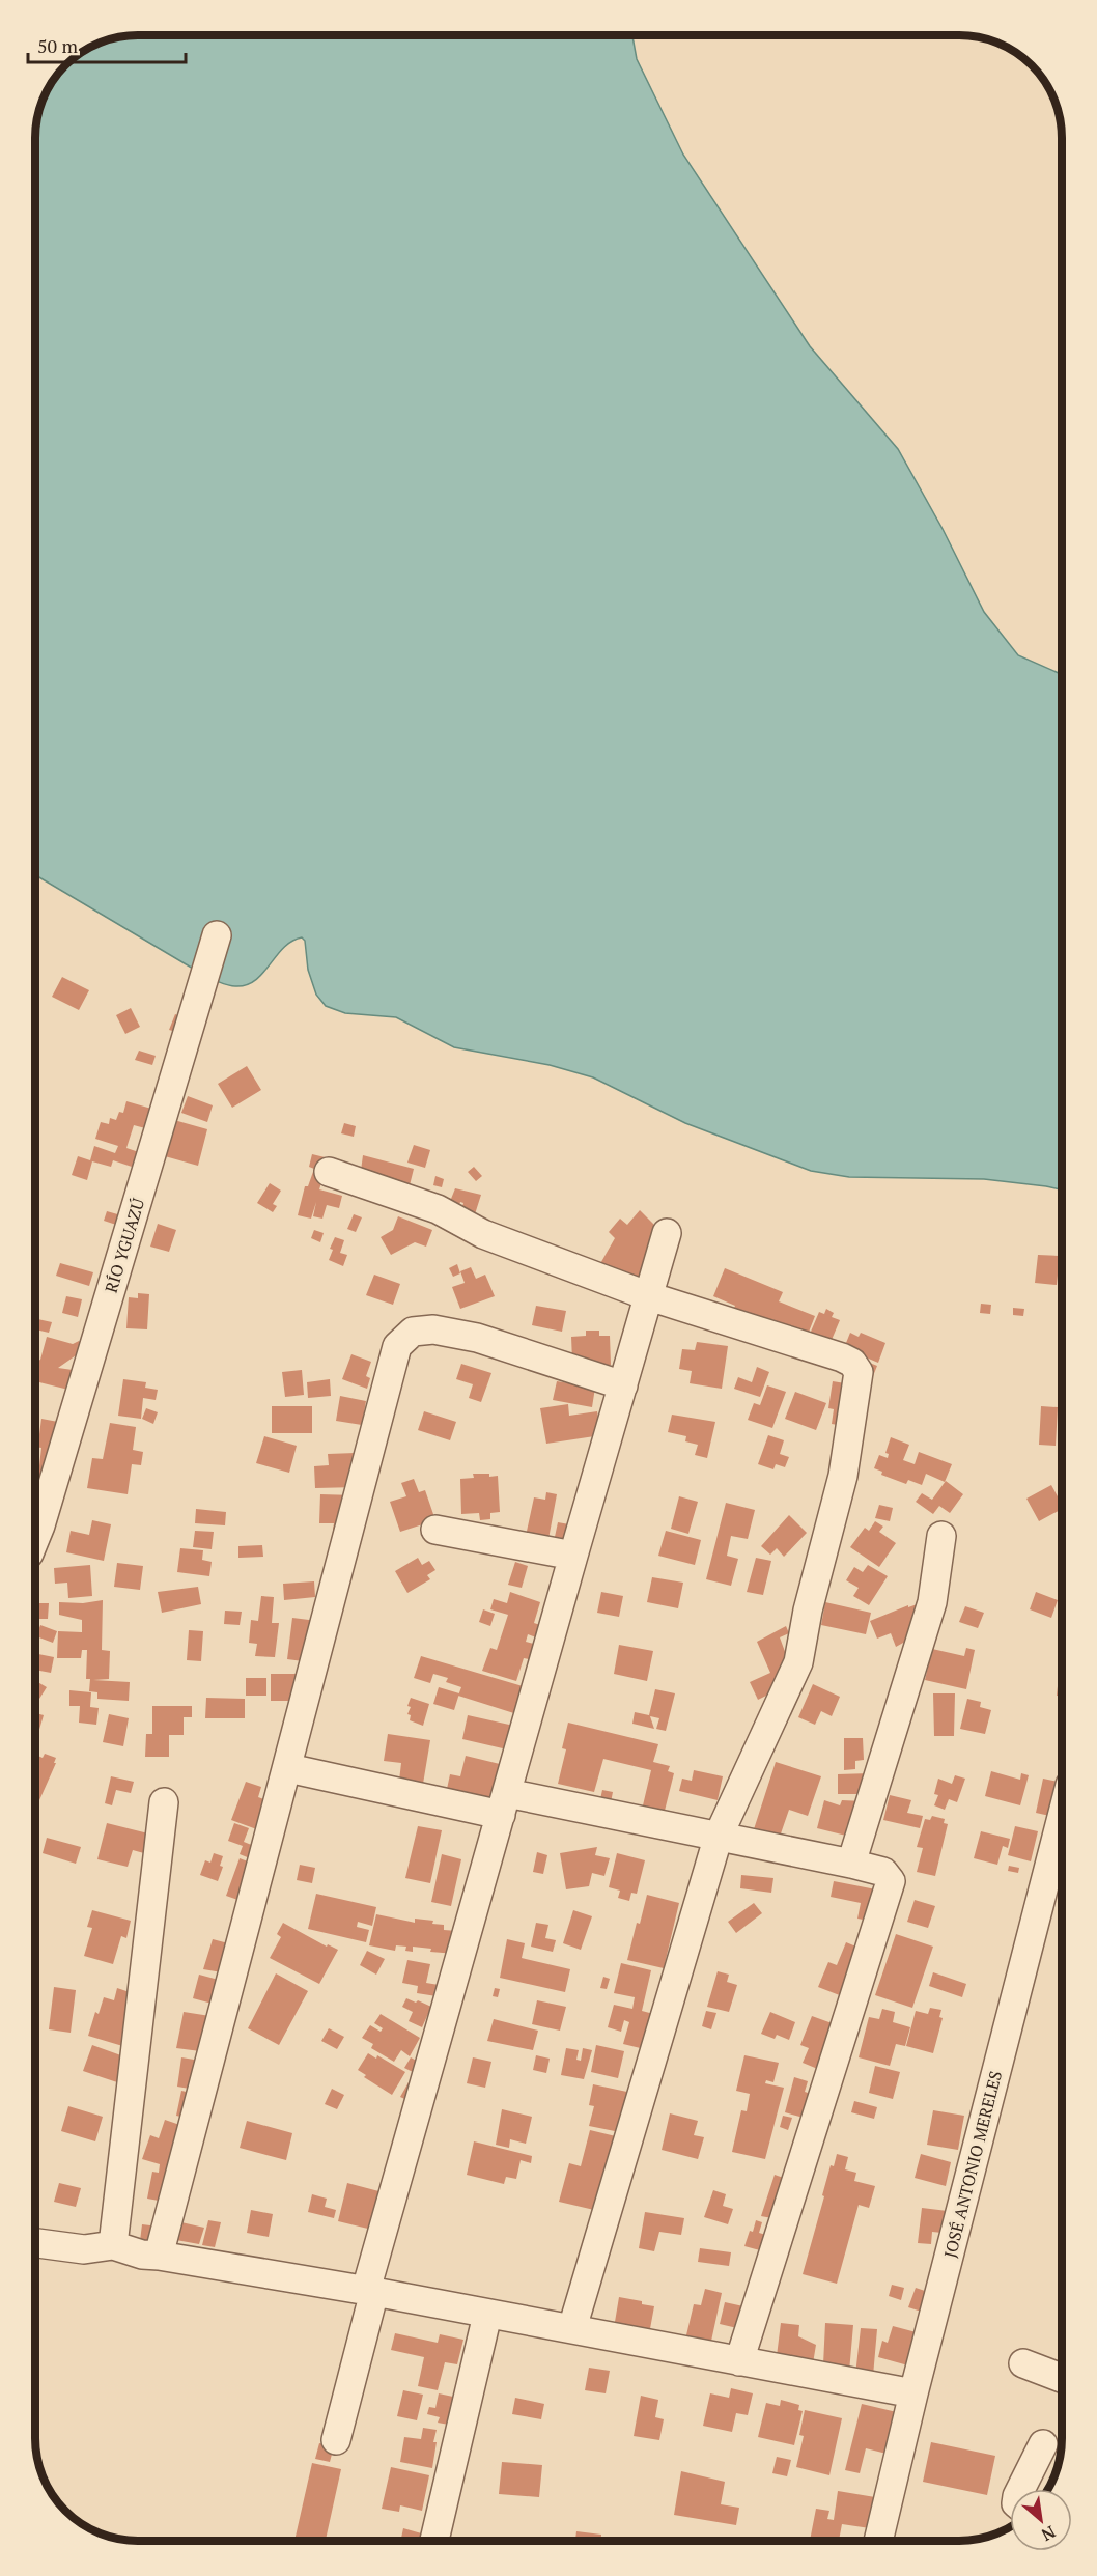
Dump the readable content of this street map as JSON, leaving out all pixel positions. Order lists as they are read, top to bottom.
{
  "streets": {
    "street": ["RÍO YGUAZÚ", "JOSÉ ANTONIO MERELES"]
  },
  "scale_bar": "50 m",
  "north": "bottom right"
}
